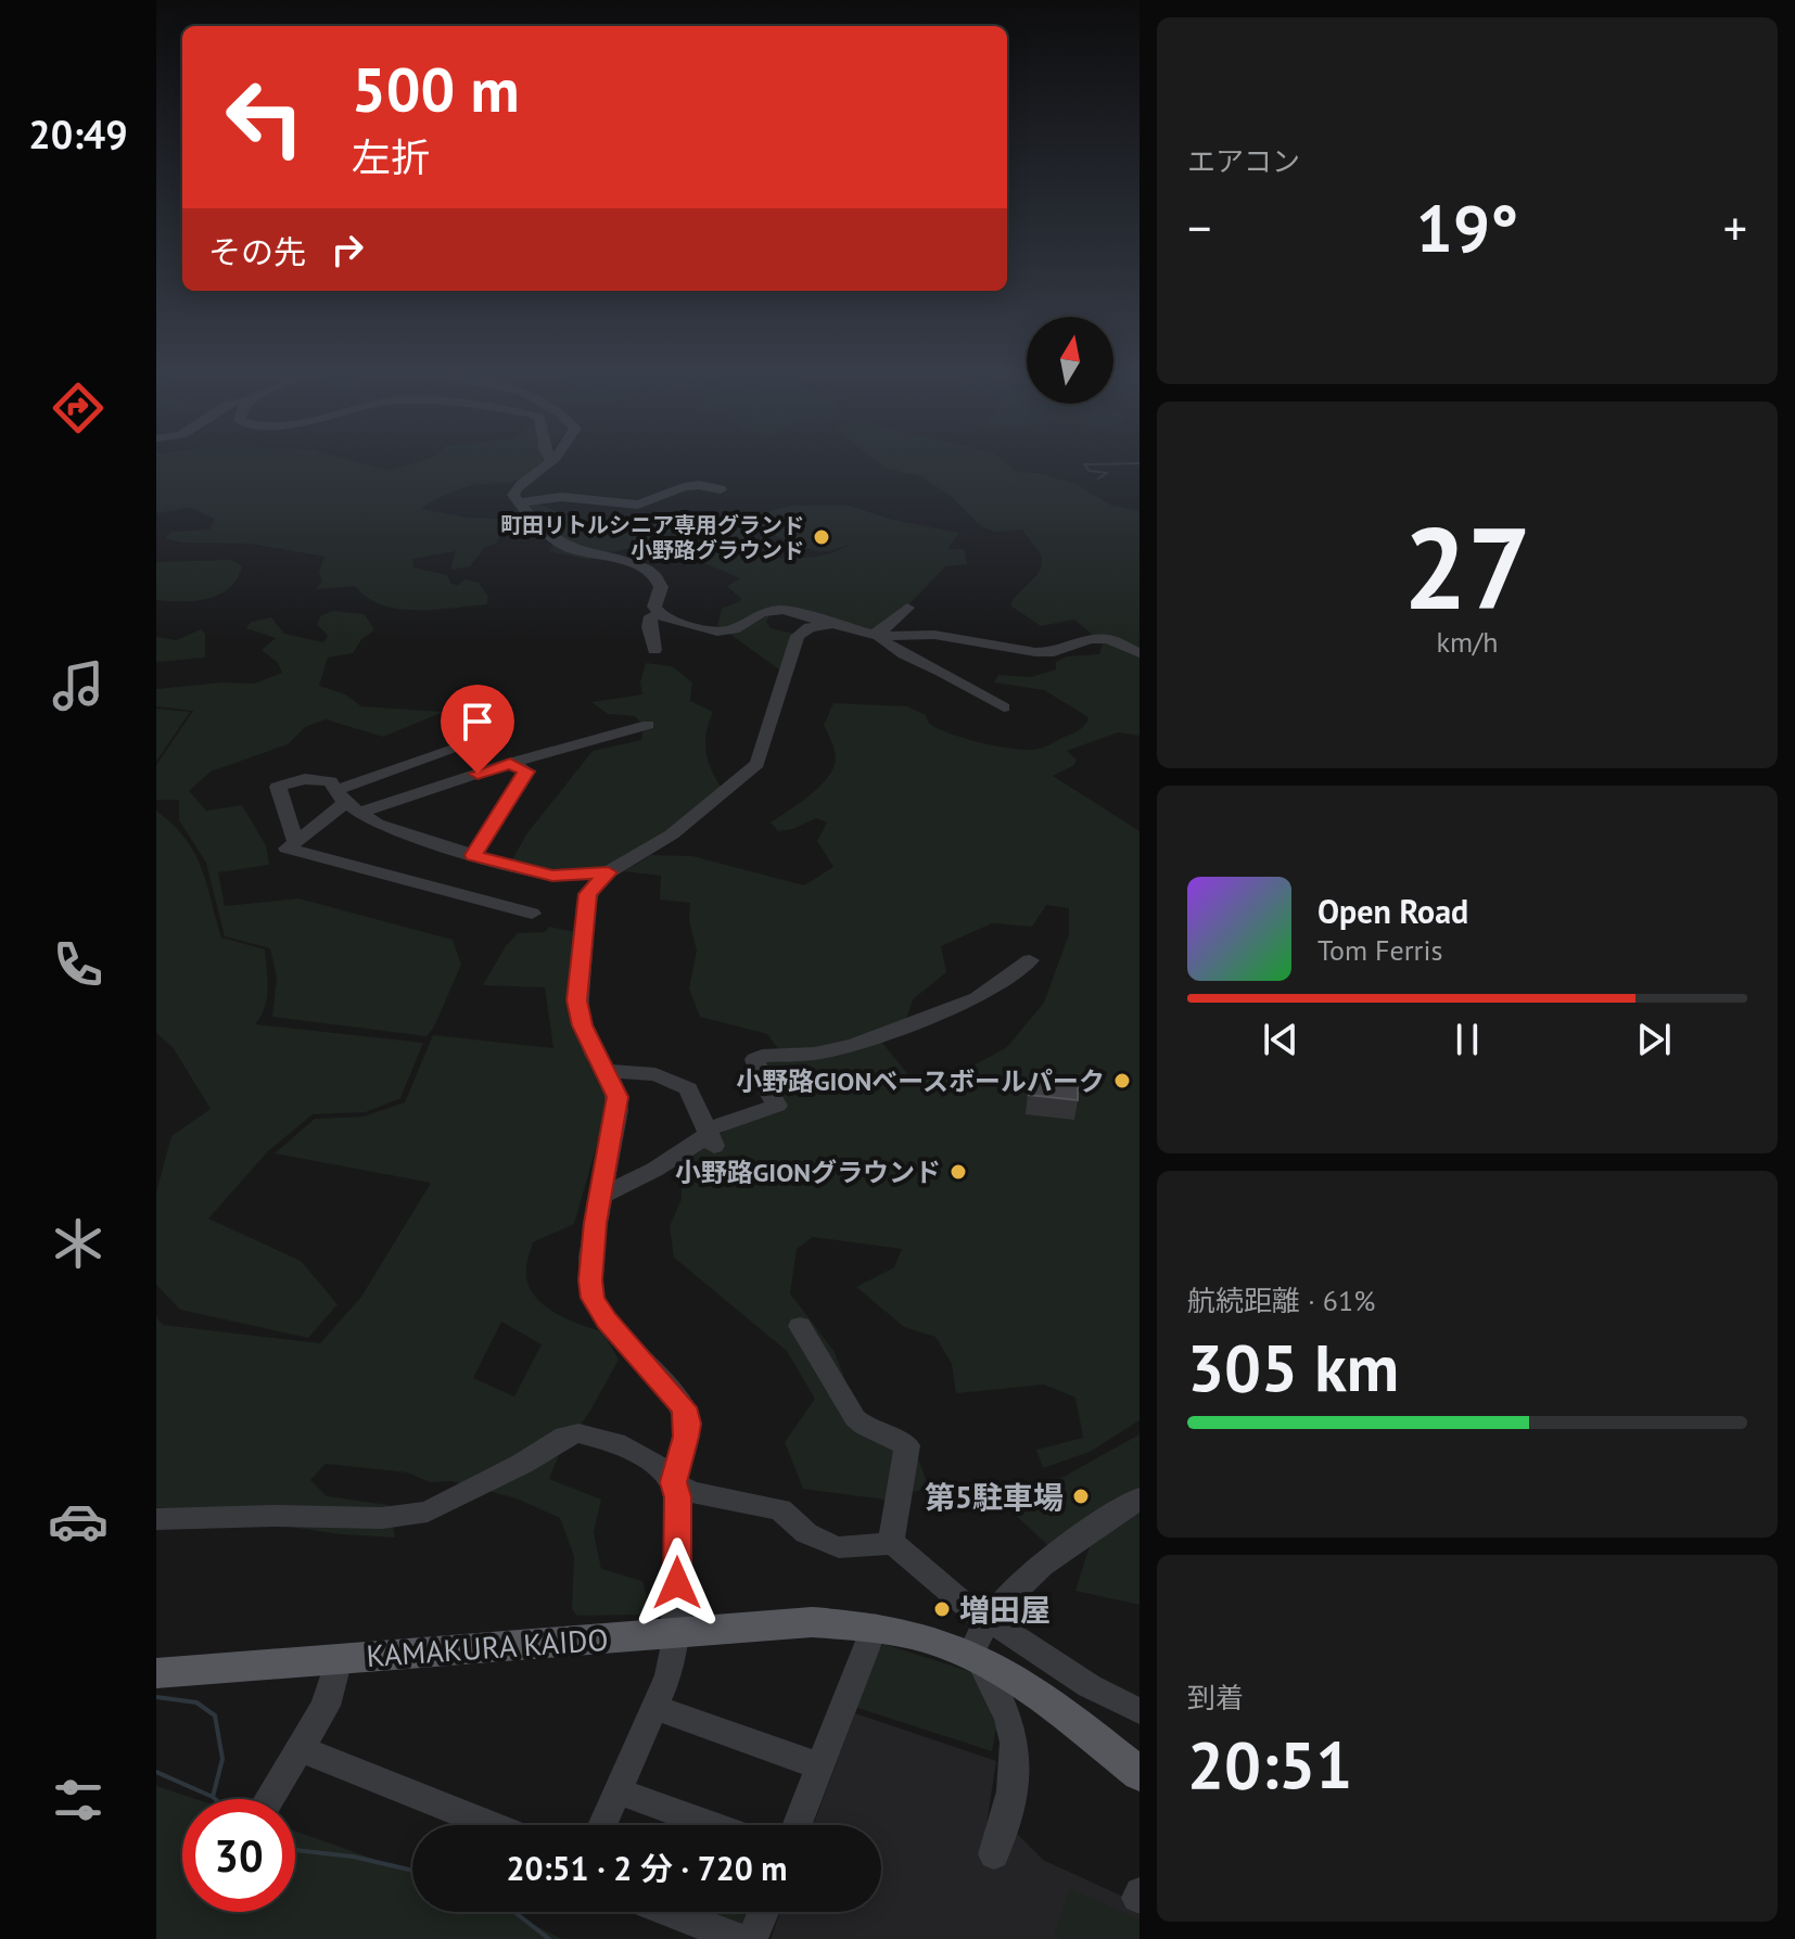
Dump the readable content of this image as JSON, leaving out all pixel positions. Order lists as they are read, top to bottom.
{
  "streets": {
    "main road": ["KAMAKURA KAIDO"]
  },
  "places": [
    "町田リトルシニア専用グランド 小野路グラウンド",
    "小野路GIONベースボールパーク",
    "小野路GIONグラウンド",
    "第5駐車場",
    "増田屋"
  ],
  "north": "top",
  "page": {
    "tabs": "20:49",
    "tile": [
      "エアコン",
      ["27", "km/h"],
      ["航続距離 · 61%", "305 km"],
      ["到着", "20:51"]
    ],
    "turn": ["500 m", "左折"],
    "heat": ["−", "19°", "+"],
    "then": "その先",
    "song": ["Open Road", "Tom Ferris"],
    "limit": "30",
    "trip": "20:51 · 2 分 · 720 m"
  }
}
